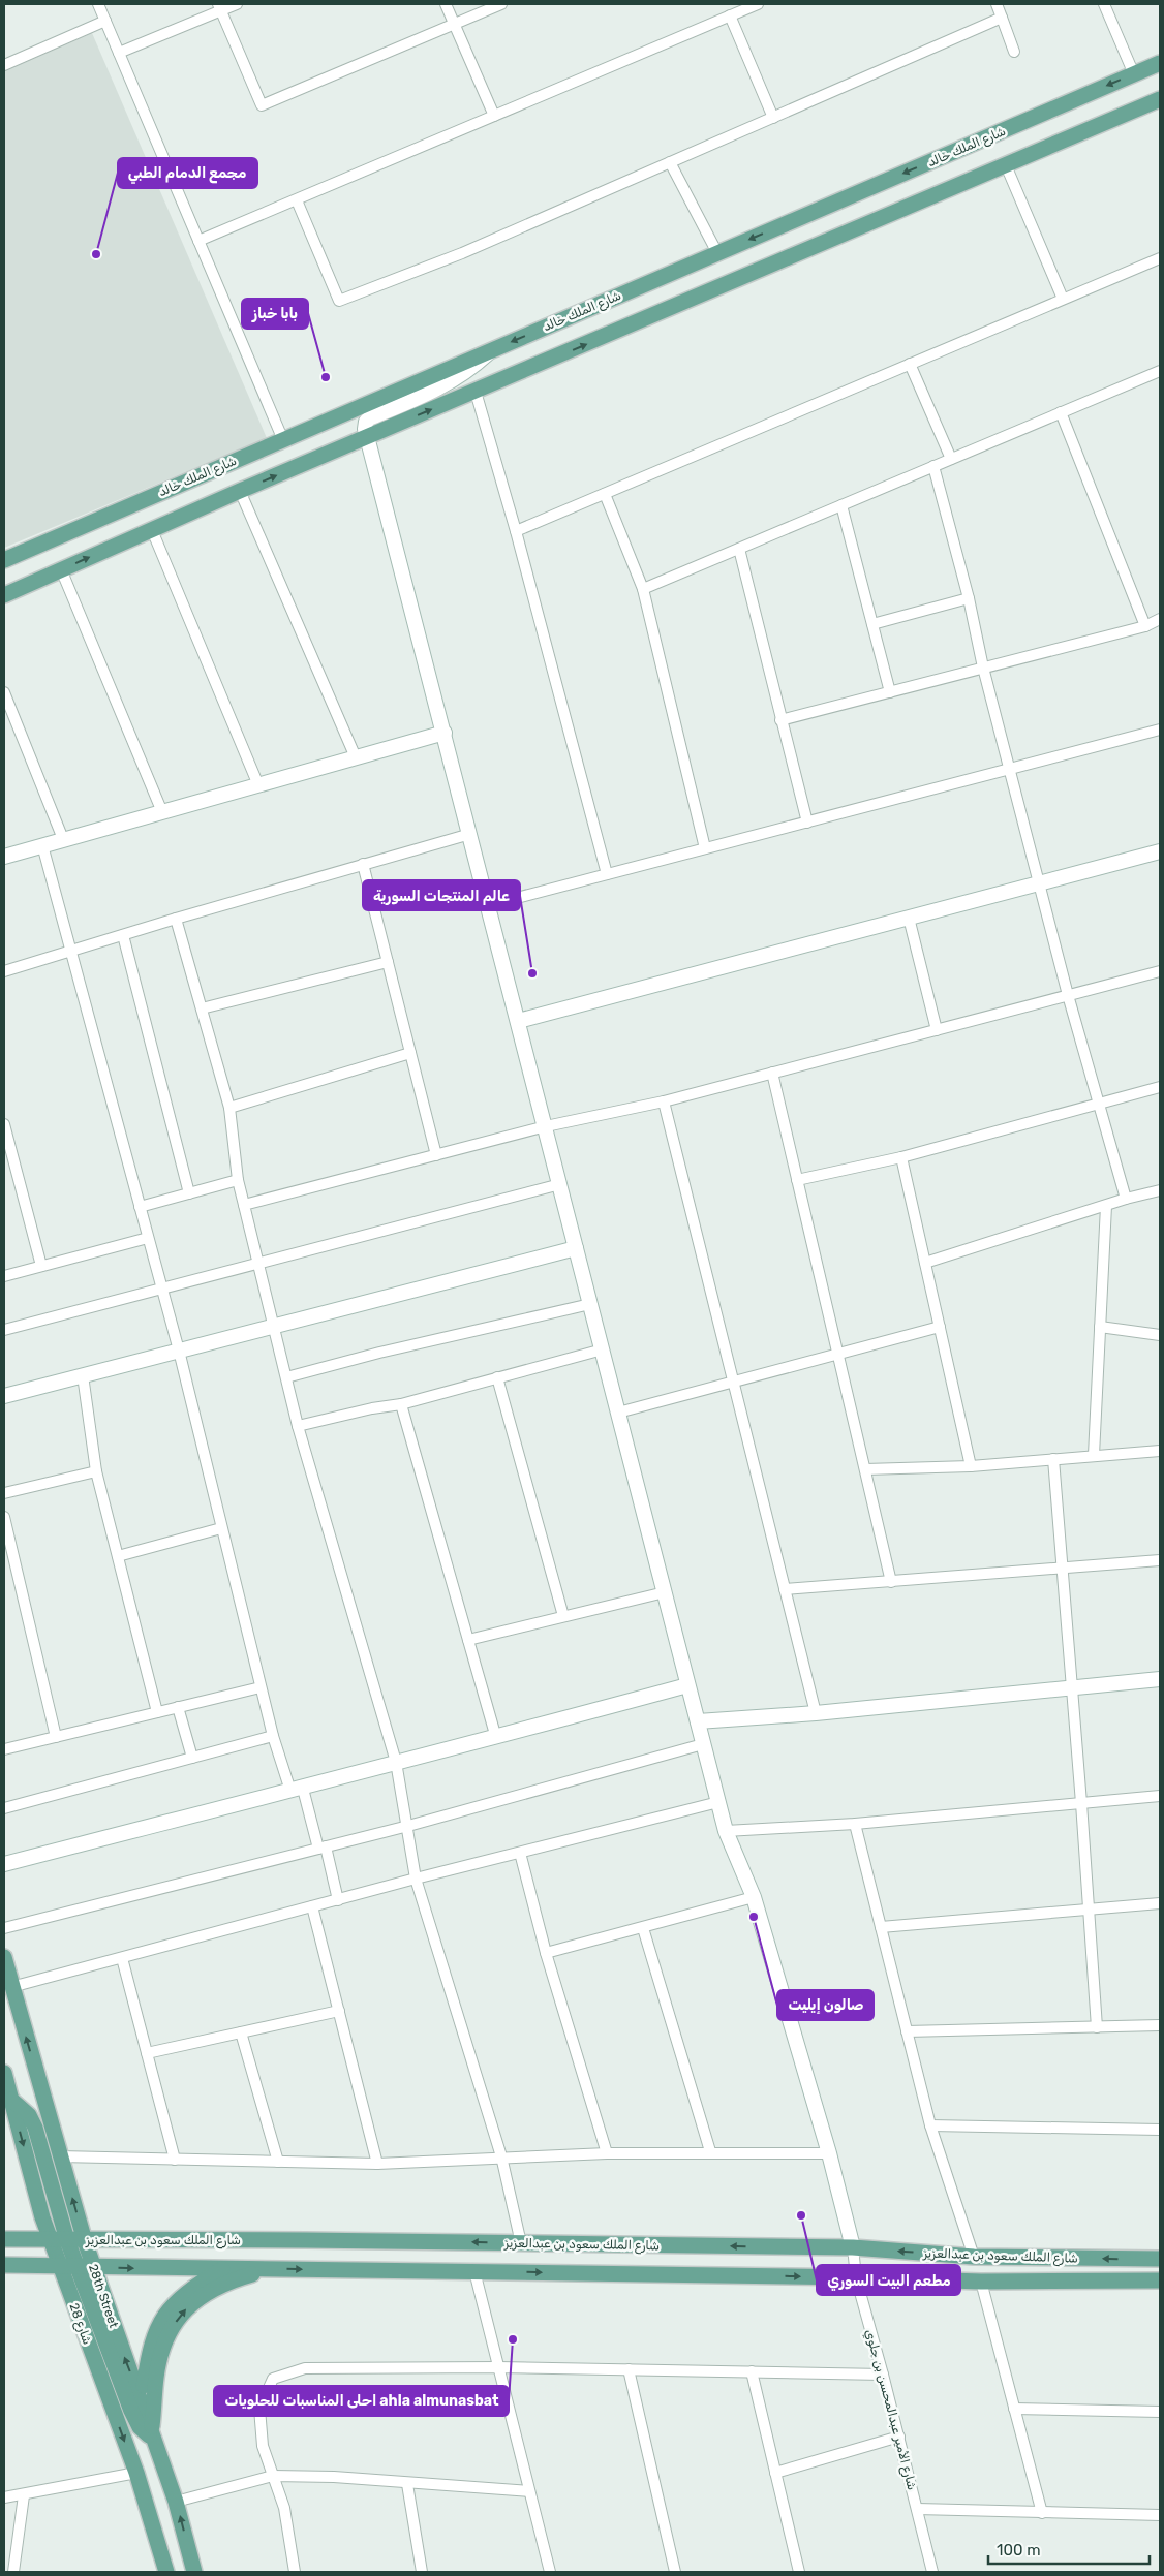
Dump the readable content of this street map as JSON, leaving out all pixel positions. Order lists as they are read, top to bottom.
{
  "streets": {
    "main road": [
      "شارع الملك خالد",
      "شارع الملك سعود بن عبدالعزيز",
      "28th Street",
      "شارع 28"
    ],
    "street": ["شارع الأمير عبدالمحسن بن جلوي"]
  },
  "crossings": [
    ["شارع الملك سعود بن عبدالعزيز", "28th Street"],
    ["شارع الملك سعود بن عبدالعزيز", "شارع 28"],
    ["شارع الملك سعود بن عبدالعزيز", "شارع الأمير عبدالمحسن بن جلوي"]
  ],
  "places": [
    "مجمع الدمام الطبي",
    "بابا خباز",
    "عالم المنتجات السورية",
    "صالون إيليت",
    "مطعم البيت السوري",
    "احلى المناسبات للحلويات ahla almunasbat"
  ],
  "scale_bar": "100 m"
}
